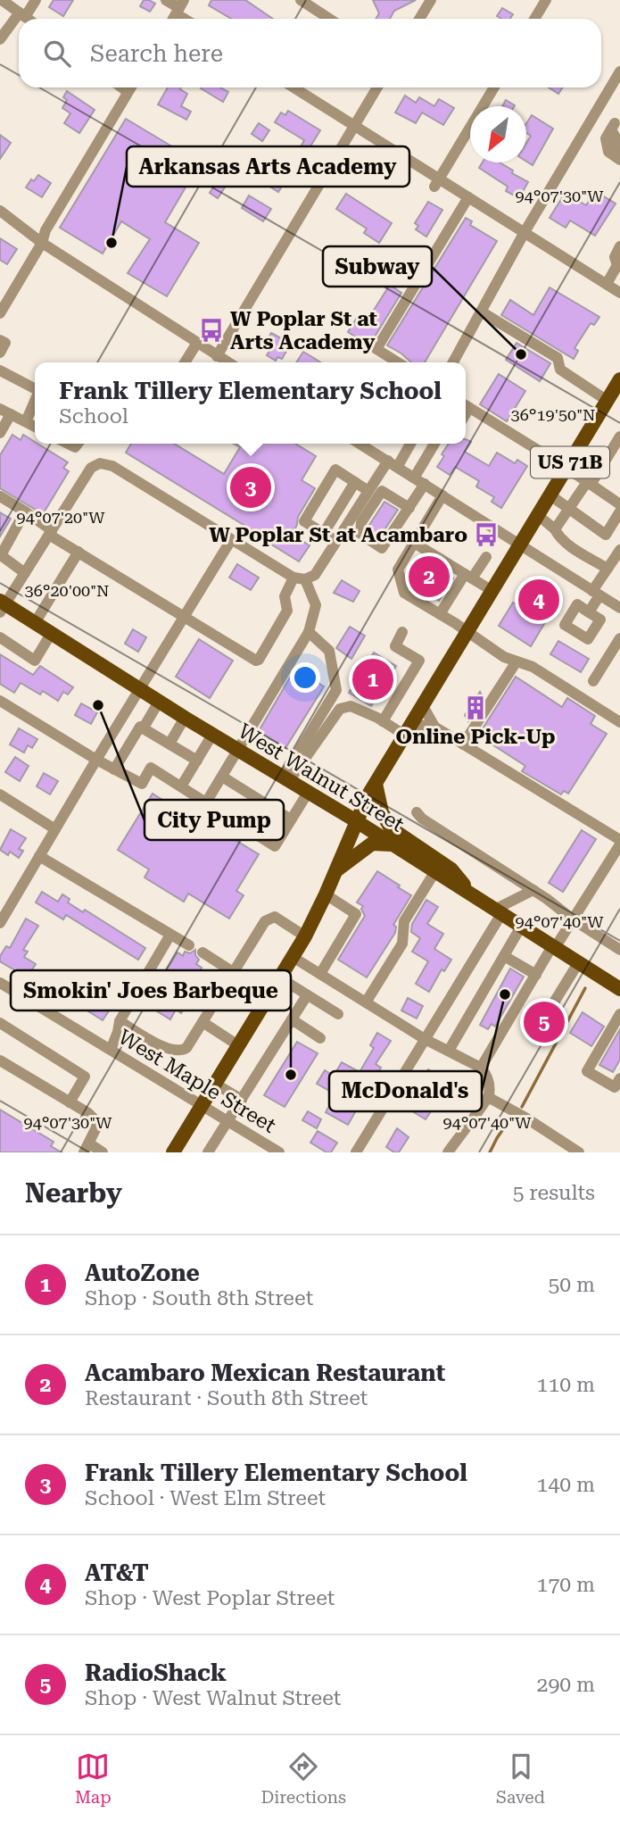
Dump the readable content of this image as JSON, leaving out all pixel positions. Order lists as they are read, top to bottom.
{
  "streets": {
    "main road": ["US 71B", "West Walnut Street"],
    "street": ["West Maple Street"]
  },
  "crossings": [
    ["US 71B", "West Walnut Street"]
  ],
  "places": {
    "other": [
      "Arkansas Arts Academy",
      "Subway",
      "City Pump",
      "McDonald's",
      "Smokin' Joes Barbeque"
    ],
    "bus stop": ["W Poplar St at Arts Academy", "W Poplar St at Acambaro"],
    "building": ["Online Pick-Up"]
  },
  "north": "bottom left",
  "page": {
    "search": "Search here",
    "popup": ["Frank Tillery Elementary School", "School"],
    "pins": [
      "3",
      "2",
      "4",
      "1",
      "5"
    ],
    "heading": ["Nearby", "5 results"],
    "list": [
      {
        "mark": "1",
        "name": "AutoZone",
        "note": "Shop · South 8th Street",
        "value": "50 m"
      },
      {
        "mark": "2",
        "name": "Acambaro Mexican Restaurant",
        "note": "Restaurant · South 8th Street",
        "value": "110 m"
      },
      {
        "mark": "3",
        "name": "Frank Tillery Elementary School",
        "note": "School · West Elm Street",
        "value": "140 m"
      },
      {
        "mark": "4",
        "name": "AT&T",
        "note": "Shop · West Poplar Street",
        "value": "170 m"
      },
      {
        "mark": "5",
        "name": "RadioShack",
        "note": "Shop · West Walnut Street",
        "value": "290 m"
      }
    ],
    "nav": ["Map", "Directions", "Saved"]
  },
  "coordinates": [
    "94°07'30\"W",
    "36°19'50\"N",
    "94°07'20\"W",
    "36°20'00\"N",
    "94°07'40\"W"
  ]
}
